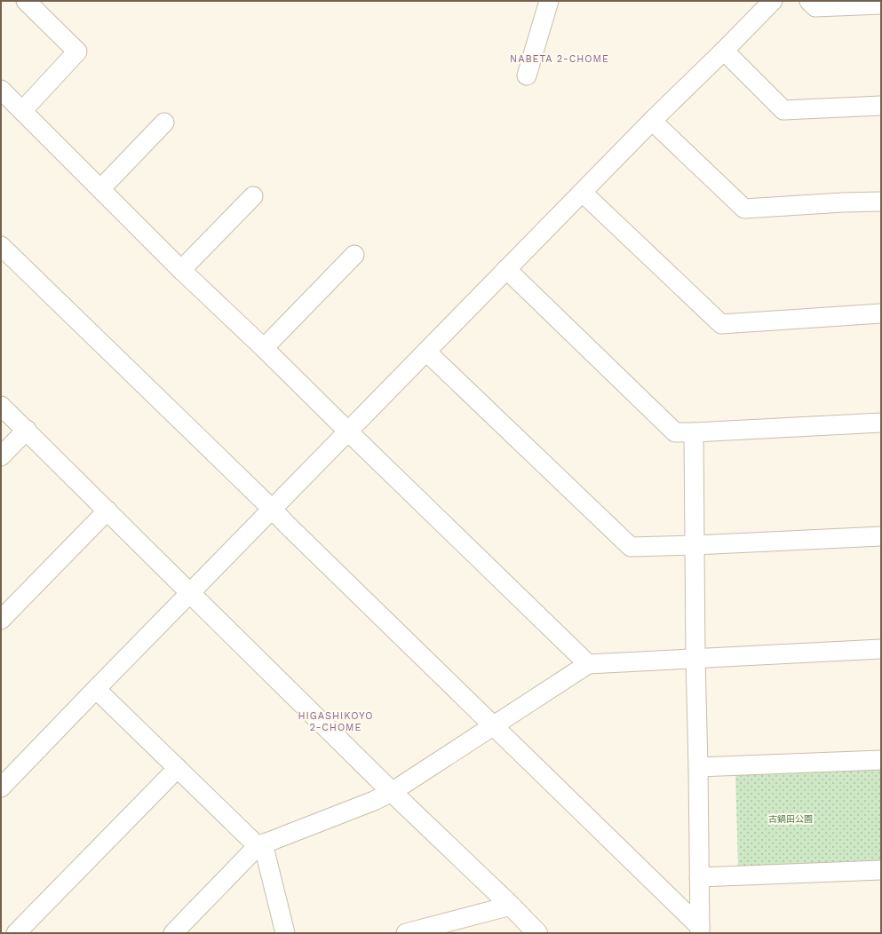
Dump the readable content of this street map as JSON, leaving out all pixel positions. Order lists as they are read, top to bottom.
{
  "districts": ["NABETA 2-CHOME", "HIGASHIKOYO 2-CHOME"],
  "parks": ["古鍋田公園"]
}
